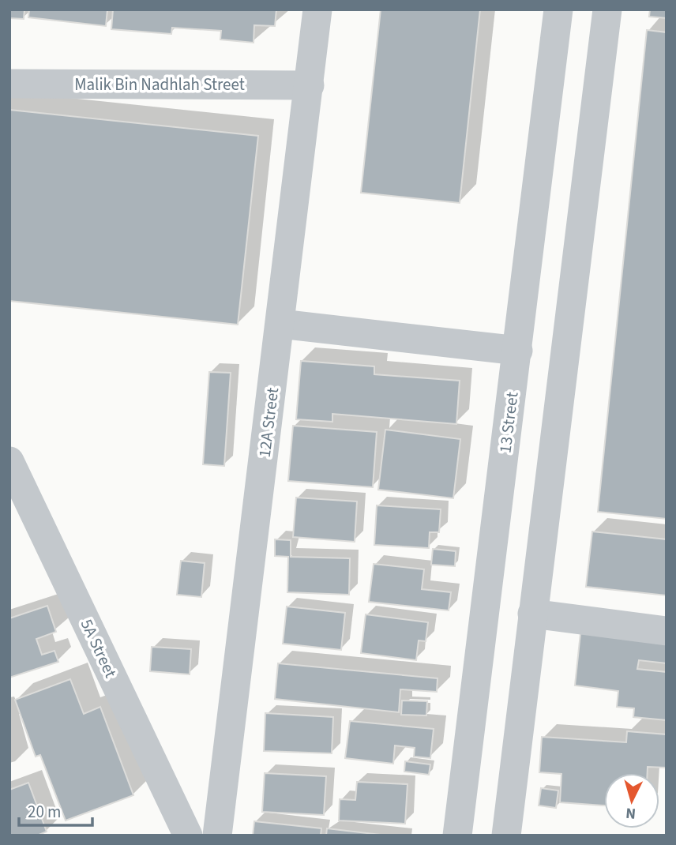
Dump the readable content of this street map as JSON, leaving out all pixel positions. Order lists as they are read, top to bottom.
{
  "streets": {
    "street": [
      "Malik Bin Nadhlah Street",
      "12A Street",
      "13 Street",
      "5A Street"
    ]
  },
  "crossings": [
    ["Malik Bin Nadhlah Street", "12A Street"]
  ],
  "scale_bar": "20 m",
  "north": "bottom"
}
